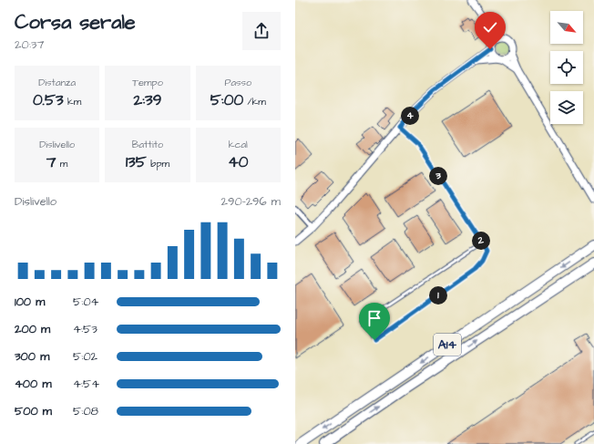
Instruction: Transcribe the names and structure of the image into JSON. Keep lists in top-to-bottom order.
{
  "streets": {
    "highway": ["A14"]
  },
  "north": "bottom right",
  "page": {
    "heading": ["Corsa serale", "20:37"],
    "stats": [
      ["Distanza", "0.53 km"],
      ["Tempo", "2:39"],
      ["Passo", "5:00 /km"],
      ["Dislivello", "7 m"],
      ["Battito", "135 bpm"],
      ["kcal", "40"]
    ],
    "pins": [
      "4",
      "3",
      "2",
      "1"
    ],
    "chart": ["Dislivello", "290–296 m"],
    "list": [
      {
        "name": "100 m",
        "note": "5:04"
      },
      {
        "name": "200 m",
        "note": "4:53"
      },
      {
        "name": "300 m",
        "note": "5:02"
      },
      {
        "name": "400 m",
        "note": "4:54"
      },
      {
        "name": "500 m",
        "note": "5:08"
      }
    ]
  }
}
